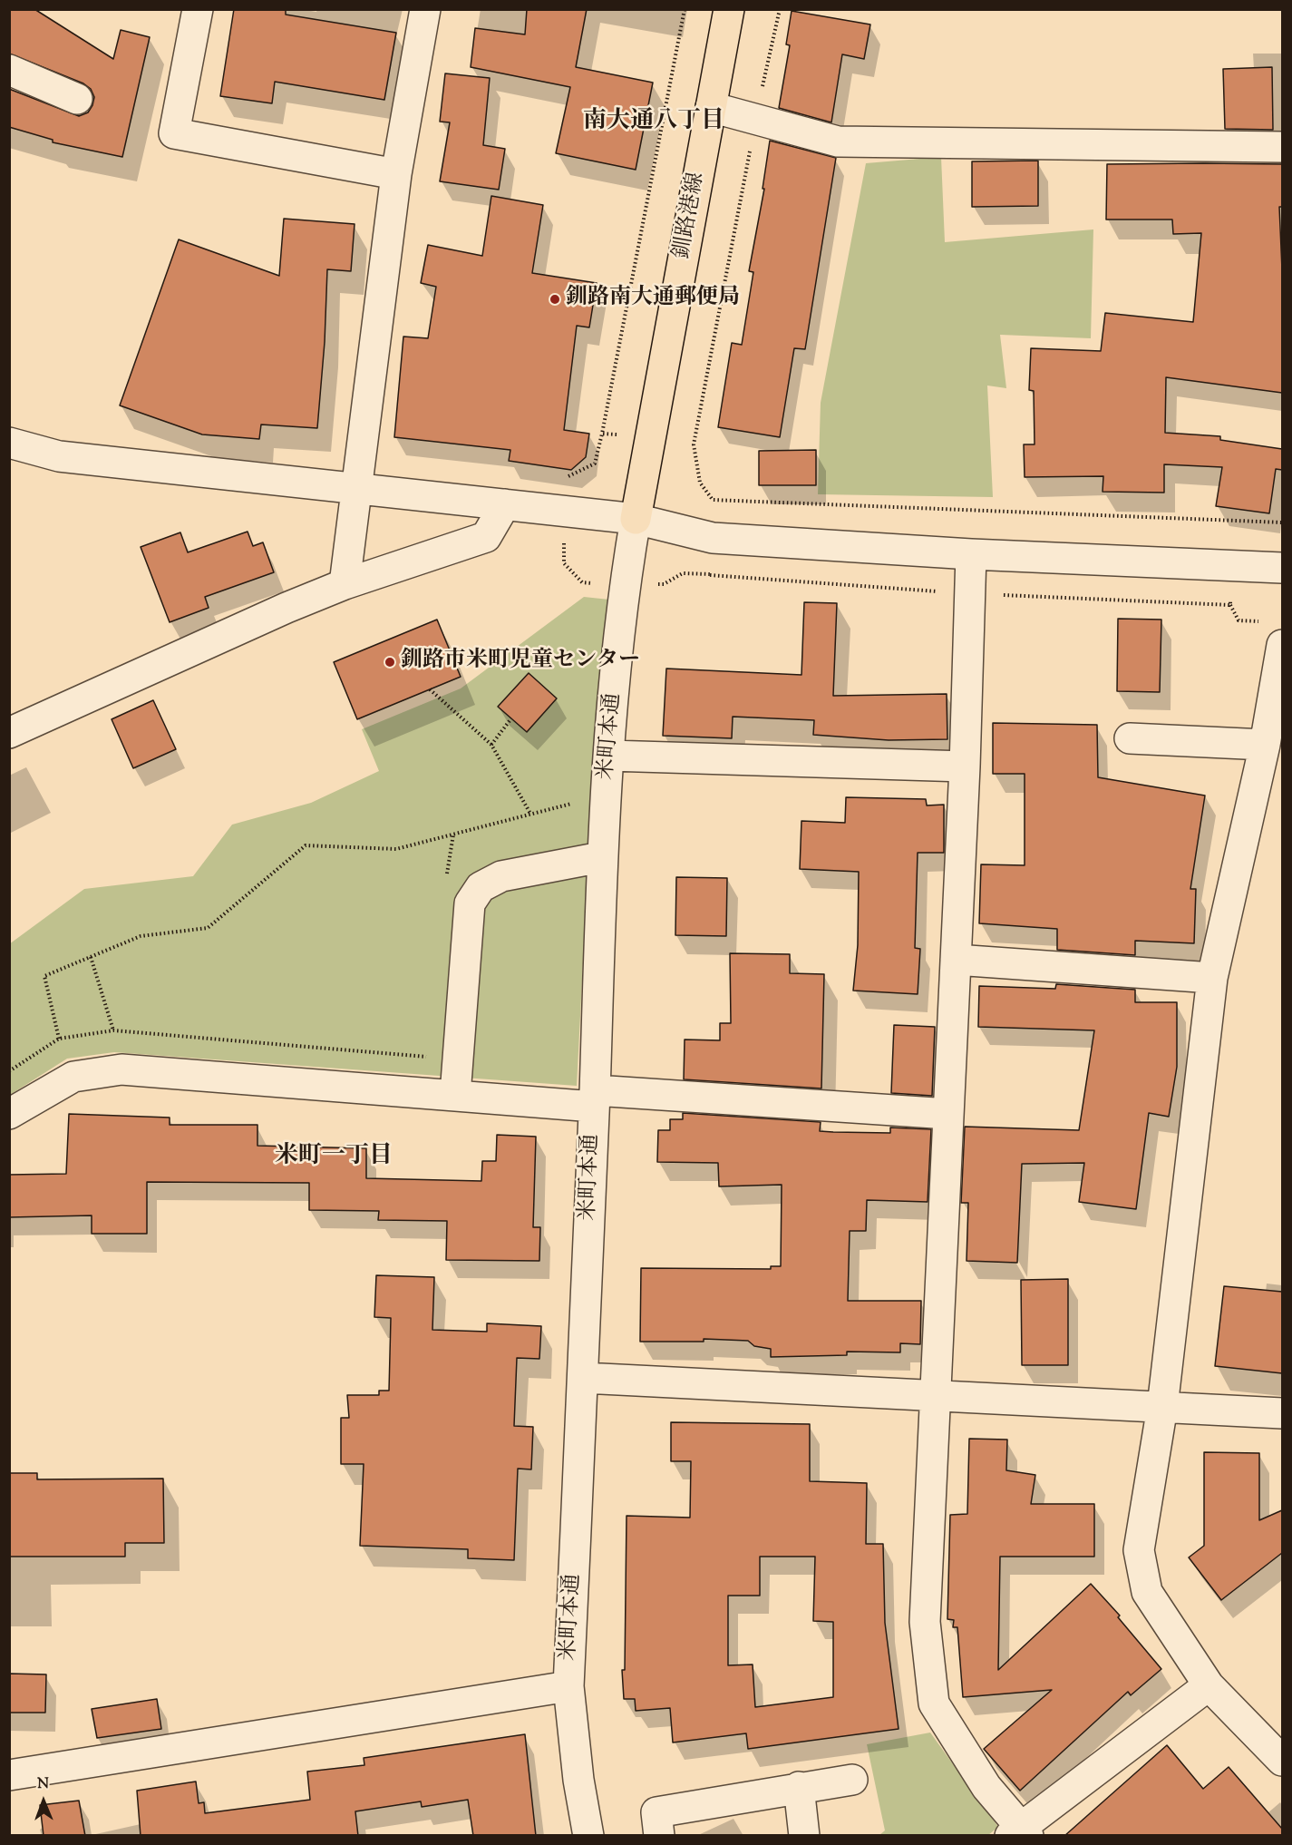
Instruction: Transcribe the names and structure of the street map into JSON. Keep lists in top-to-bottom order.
{
  "streets": {
    "main road": ["釧路港線"],
    "street": ["米町本通"]
  },
  "crossings": [
    ["釧路港線", "米町本通"]
  ],
  "districts": ["南大通八丁目", "米町一丁目"],
  "places": ["釧路南大通郵便局", "釧路市米町児童センター"],
  "north": "top"
}
